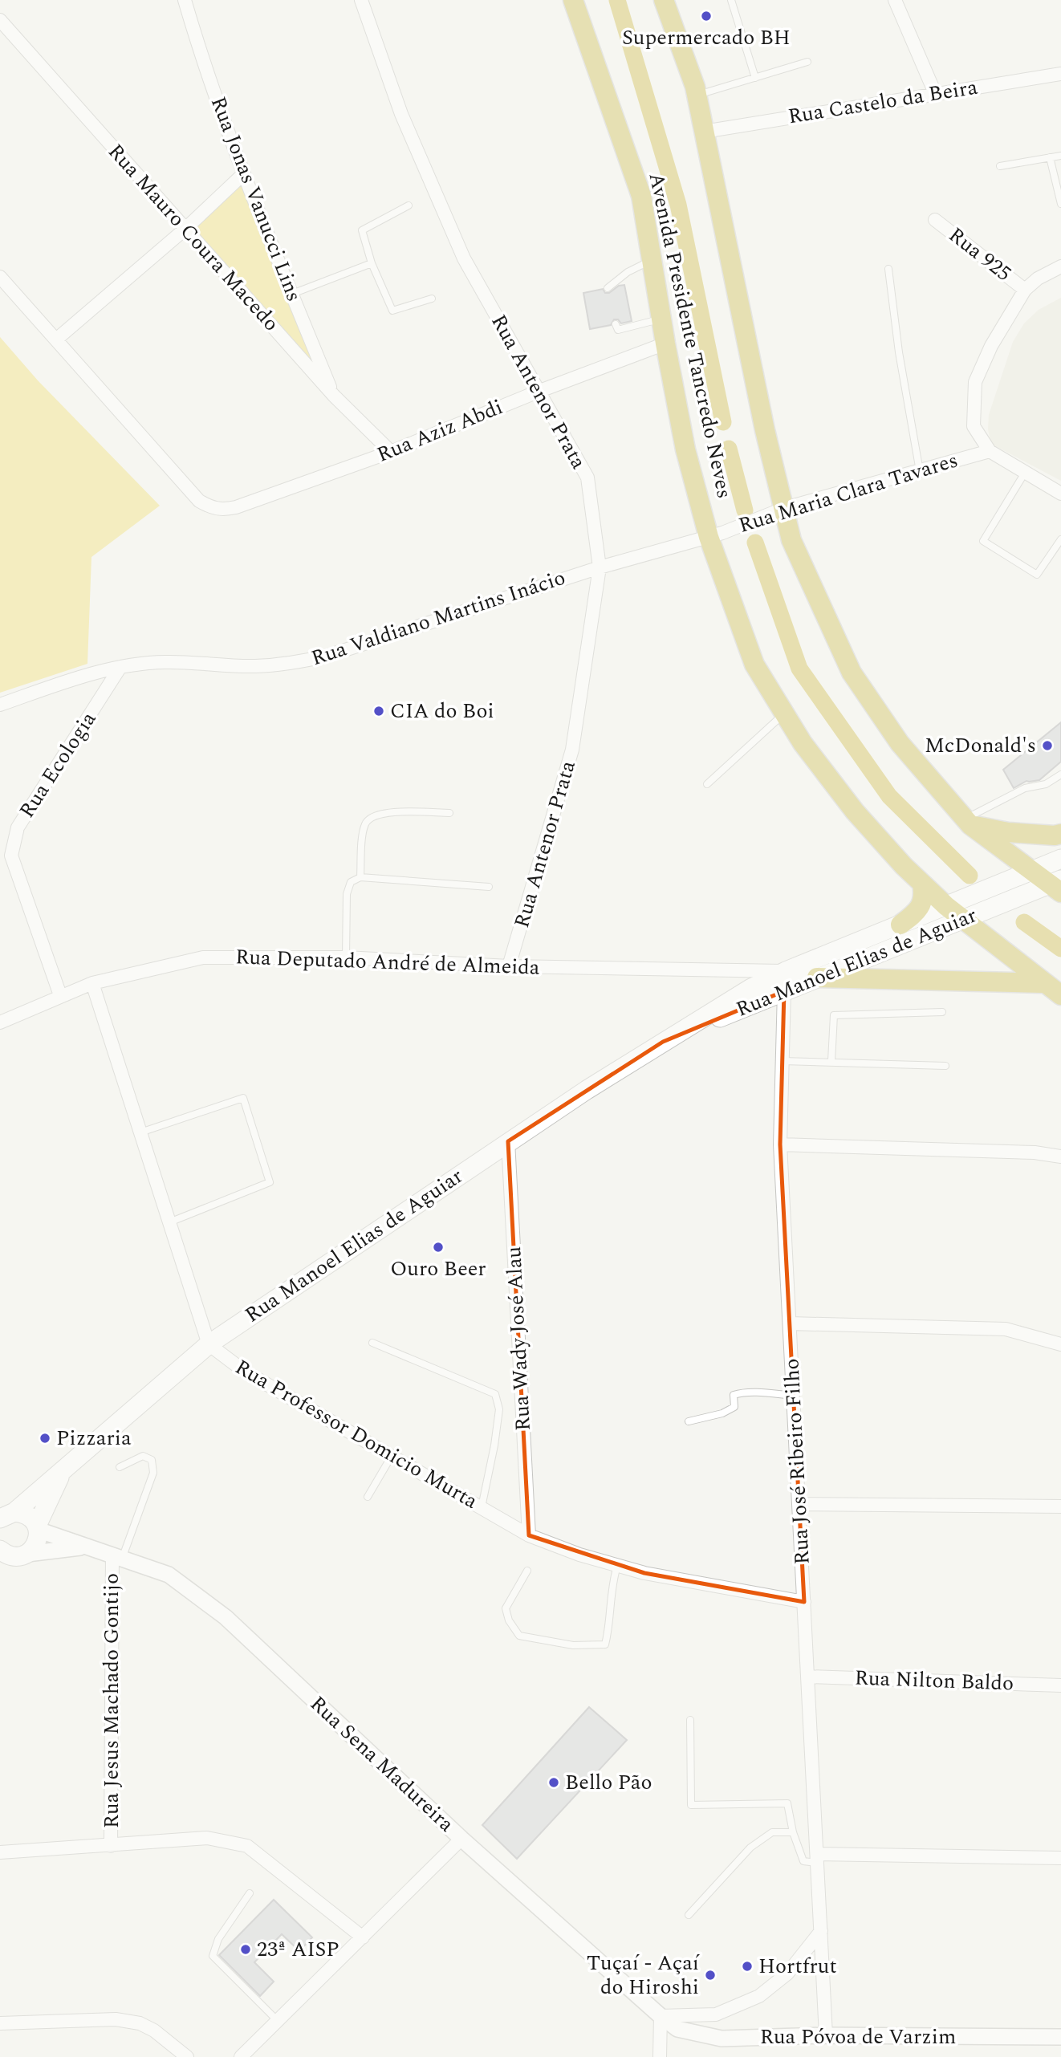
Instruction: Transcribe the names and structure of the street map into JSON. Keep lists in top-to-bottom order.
{
  "streets": {
    "main road": ["Avenida Presidente Tancredo Neves", "Rua Manoel Elias de Aguiar"],
    "street": [
      "Rua Castelo da Beira",
      "Rua Jonas Vanucci Lins",
      "Rua Mauro Coura Macedo",
      "Rua 925",
      "Rua Antenor Prata",
      "Rua Aziz Abdi",
      "Rua Maria Clara Tavares",
      "Rua Valdiano Martins Inácio",
      "Rua Ecologia",
      "Rua Deputado André de Almeida",
      "Rua Wady José Alau",
      "Rua Professor Domicio Murta",
      "Rua José Ribeiro Filho",
      "Rua Nilton Baldo",
      "Rua Jesus Machado Gontijo",
      "Rua Sena Madureira",
      "Rua Póvoa de Varzim"
    ]
  },
  "crossings": [
    ["Rua Jonas Vanucci Lins", "Rua Mauro Coura Macedo"],
    ["Rua Mauro Coura Macedo", "Rua Aziz Abdi"],
    ["Avenida Presidente Tancredo Neves", "Rua Aziz Abdi"],
    ["Avenida Presidente Tancredo Neves", "Rua Maria Clara Tavares"],
    ["Avenida Presidente Tancredo Neves", "Rua Valdiano Martins Inácio"],
    ["Avenida Presidente Tancredo Neves", "Rua Manoel Elias de Aguiar"],
    ["Rua Antenor Prata", "Rua Aziz Abdi"],
    ["Rua Antenor Prata", "Rua Valdiano Martins Inácio"],
    ["Rua Antenor Prata", "Rua Deputado André de Almeida"],
    ["Rua Maria Clara Tavares", "Rua Valdiano Martins Inácio"],
    ["Rua Valdiano Martins Inácio", "Rua Ecologia"],
    ["Rua Ecologia", "Rua Deputado André de Almeida"],
    ["Rua Deputado André de Almeida", "Rua Manoel Elias de Aguiar"],
    ["Rua Manoel Elias de Aguiar", "Rua Wady José Alau"],
    ["Rua Manoel Elias de Aguiar", "Rua Professor Domicio Murta"],
    ["Rua Manoel Elias de Aguiar", "Rua José Ribeiro Filho"],
    ["Rua Manoel Elias de Aguiar", "Rua Sena Madureira"],
    ["Rua Wady José Alau", "Rua Professor Domicio Murta"],
    ["Rua Professor Domicio Murta", "Rua José Ribeiro Filho"],
    ["Rua José Ribeiro Filho", "Rua Nilton Baldo"],
    ["Rua José Ribeiro Filho", "Rua Póvoa de Varzim"],
    ["Rua Jesus Machado Gontijo", "Rua Sena Madureira"],
    ["Rua Sena Madureira", "Rua Póvoa de Varzim"]
  ],
  "places": [
    "Supermercado BH",
    "CIA do Boi",
    "McDonald's",
    "Ouro Beer",
    "Pizzaria",
    "Bello Pão",
    "23ª AISP",
    "Hortfrut",
    "Tuçaí - Açaí do Hiroshi"
  ]
}
